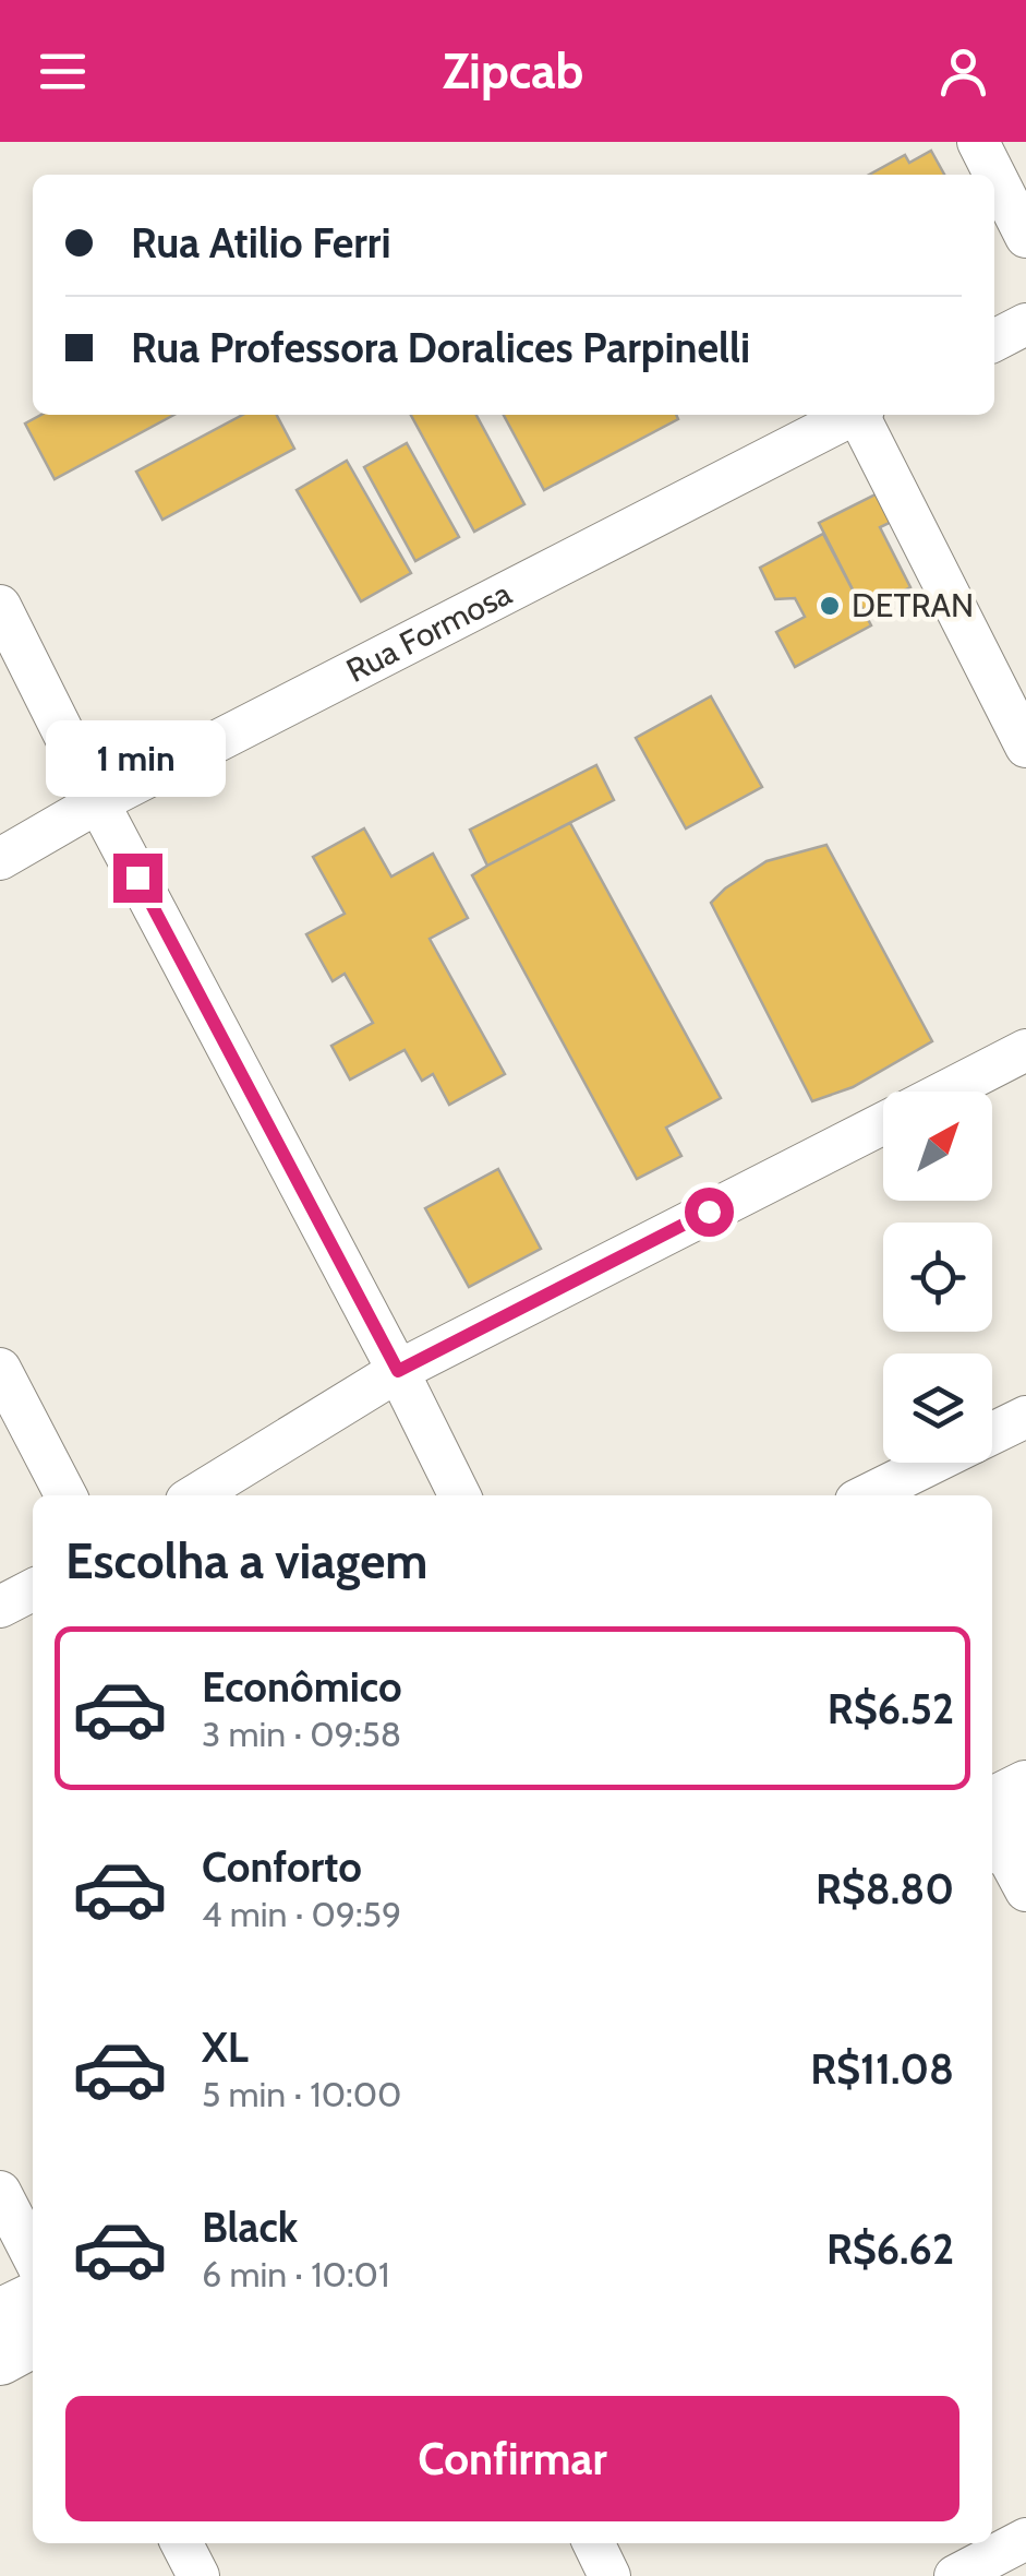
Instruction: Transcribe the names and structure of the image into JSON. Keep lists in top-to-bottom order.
{
  "streets": {
    "street": ["Rua Formosa"]
  },
  "places": ["DETRAN"],
  "north": "top right",
  "page": {
    "header": "Zipcab",
    "banner": ["Rua Atilio Ferri", "Rua Professora Doralices Parpinelli"],
    "bubble": "1 min",
    "heading": "Escolha a viagem",
    "list": [
      {
        "name": "Econômico",
        "note": "3 min · 09:58",
        "value": "R$6.52"
      },
      {
        "name": "Conforto",
        "note": "4 min · 09:59",
        "value": "R$8.80"
      },
      {
        "name": "XL",
        "note": "5 min · 10:00",
        "value": "R$11.08"
      },
      {
        "name": "Black",
        "note": "6 min · 10:01",
        "value": "R$6.62"
      }
    ],
    "buttons": "Confirmar"
  }
}
